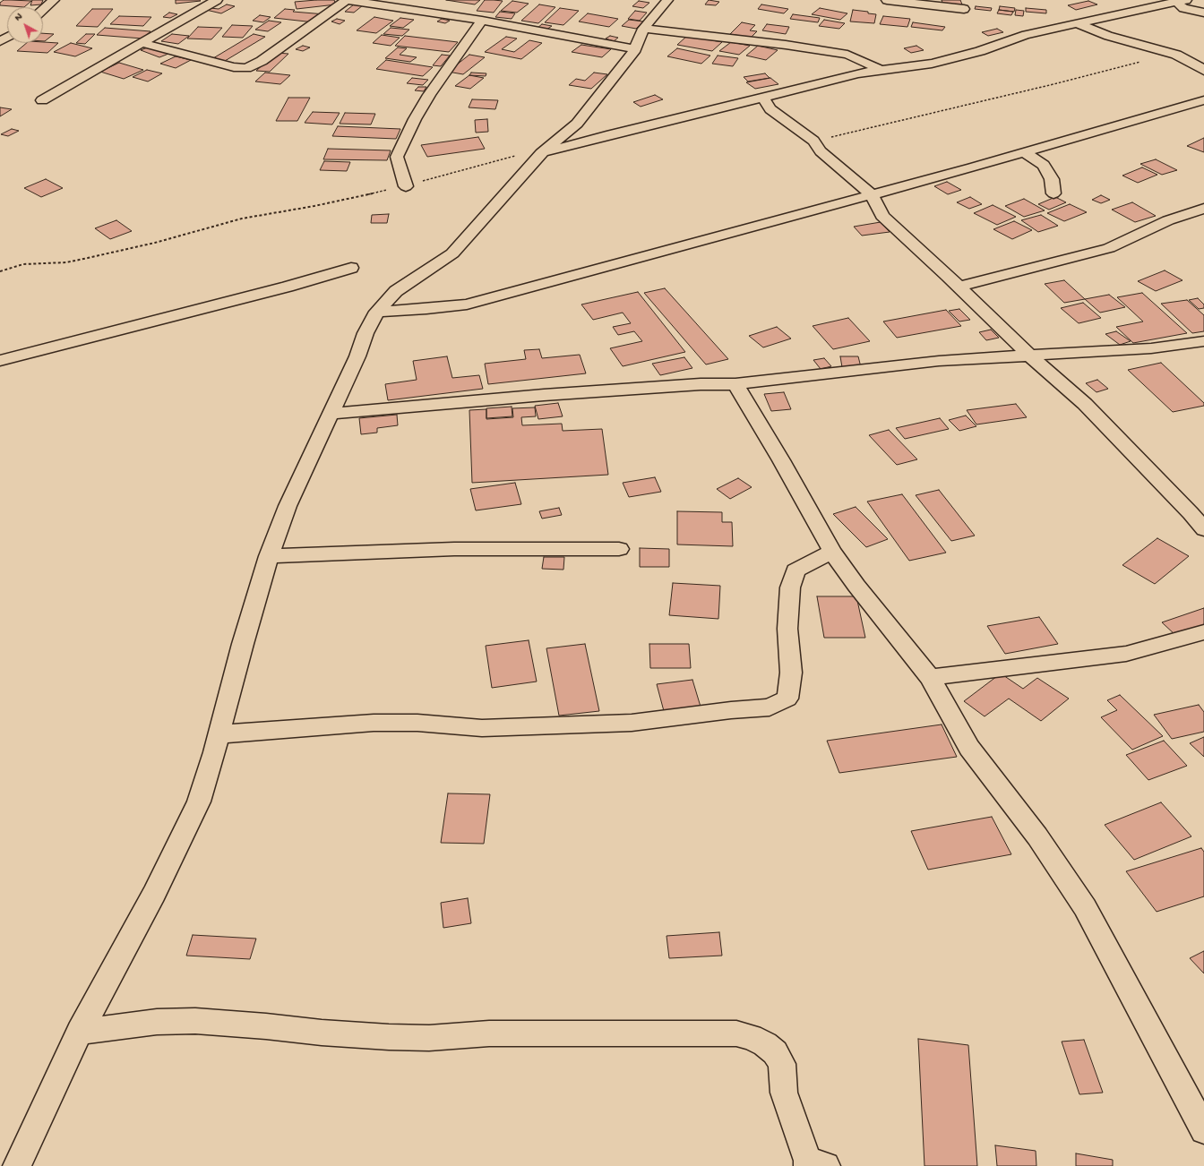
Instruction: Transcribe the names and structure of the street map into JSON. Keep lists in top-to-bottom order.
{
  "north": "top left"
}
